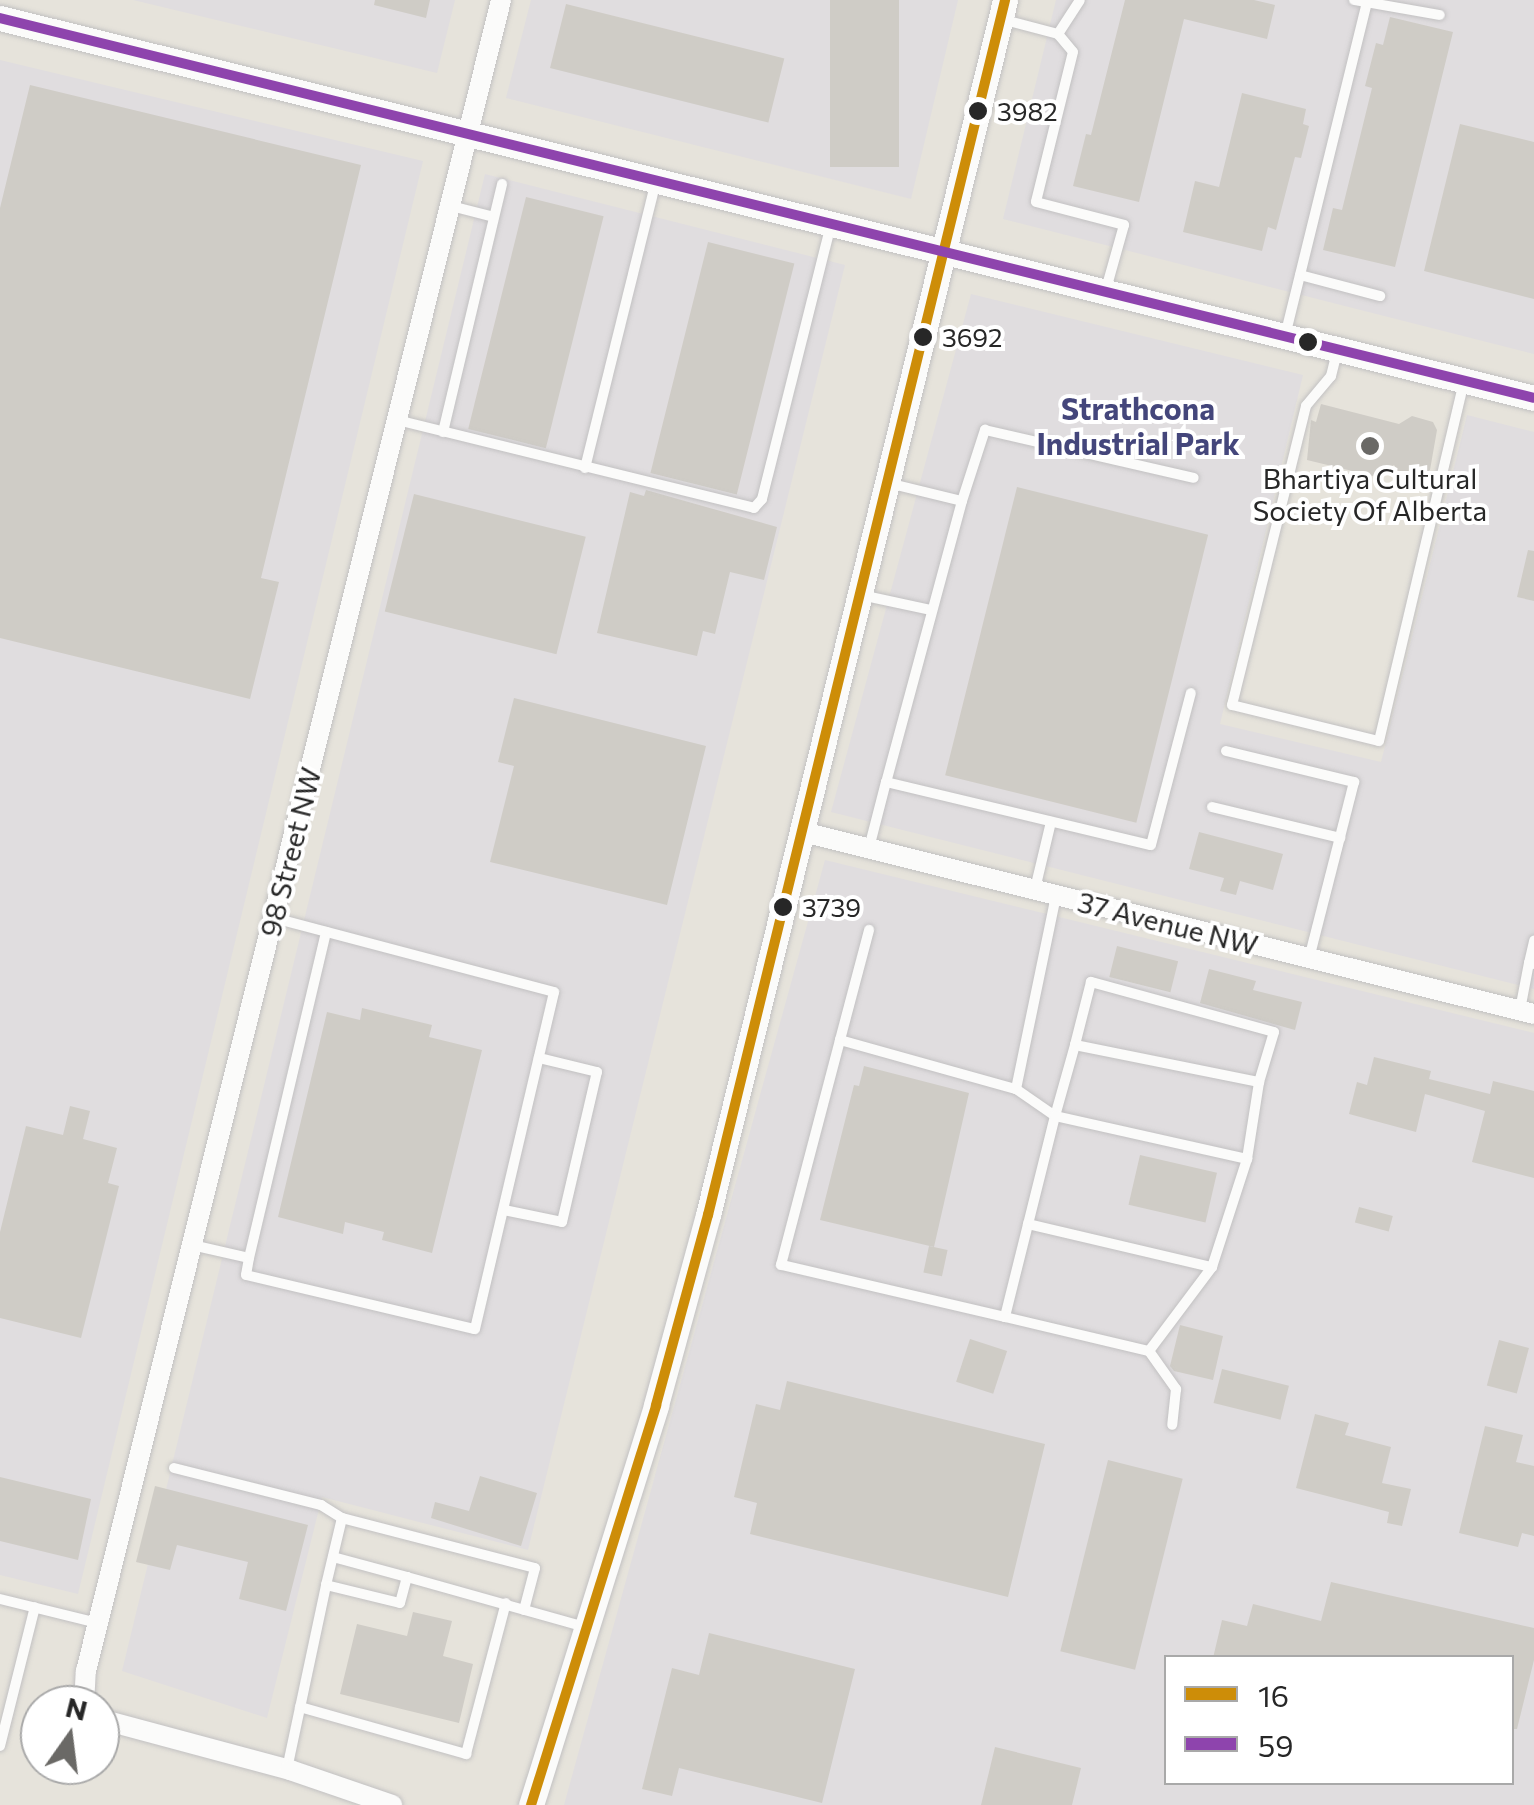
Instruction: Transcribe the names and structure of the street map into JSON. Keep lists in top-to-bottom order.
{
  "streets": {
    "street": ["98 Street NW", "37 Avenue NW"]
  },
  "districts": ["Strathcona Industrial Park"],
  "places": [
    "3982",
    "3692",
    "Bhartiya Cultural Society Of Alberta",
    "3739"
  ],
  "lines": ["transit line 16", "transit line 59"],
  "legend": ["16", "59"],
  "north": "top"
}
